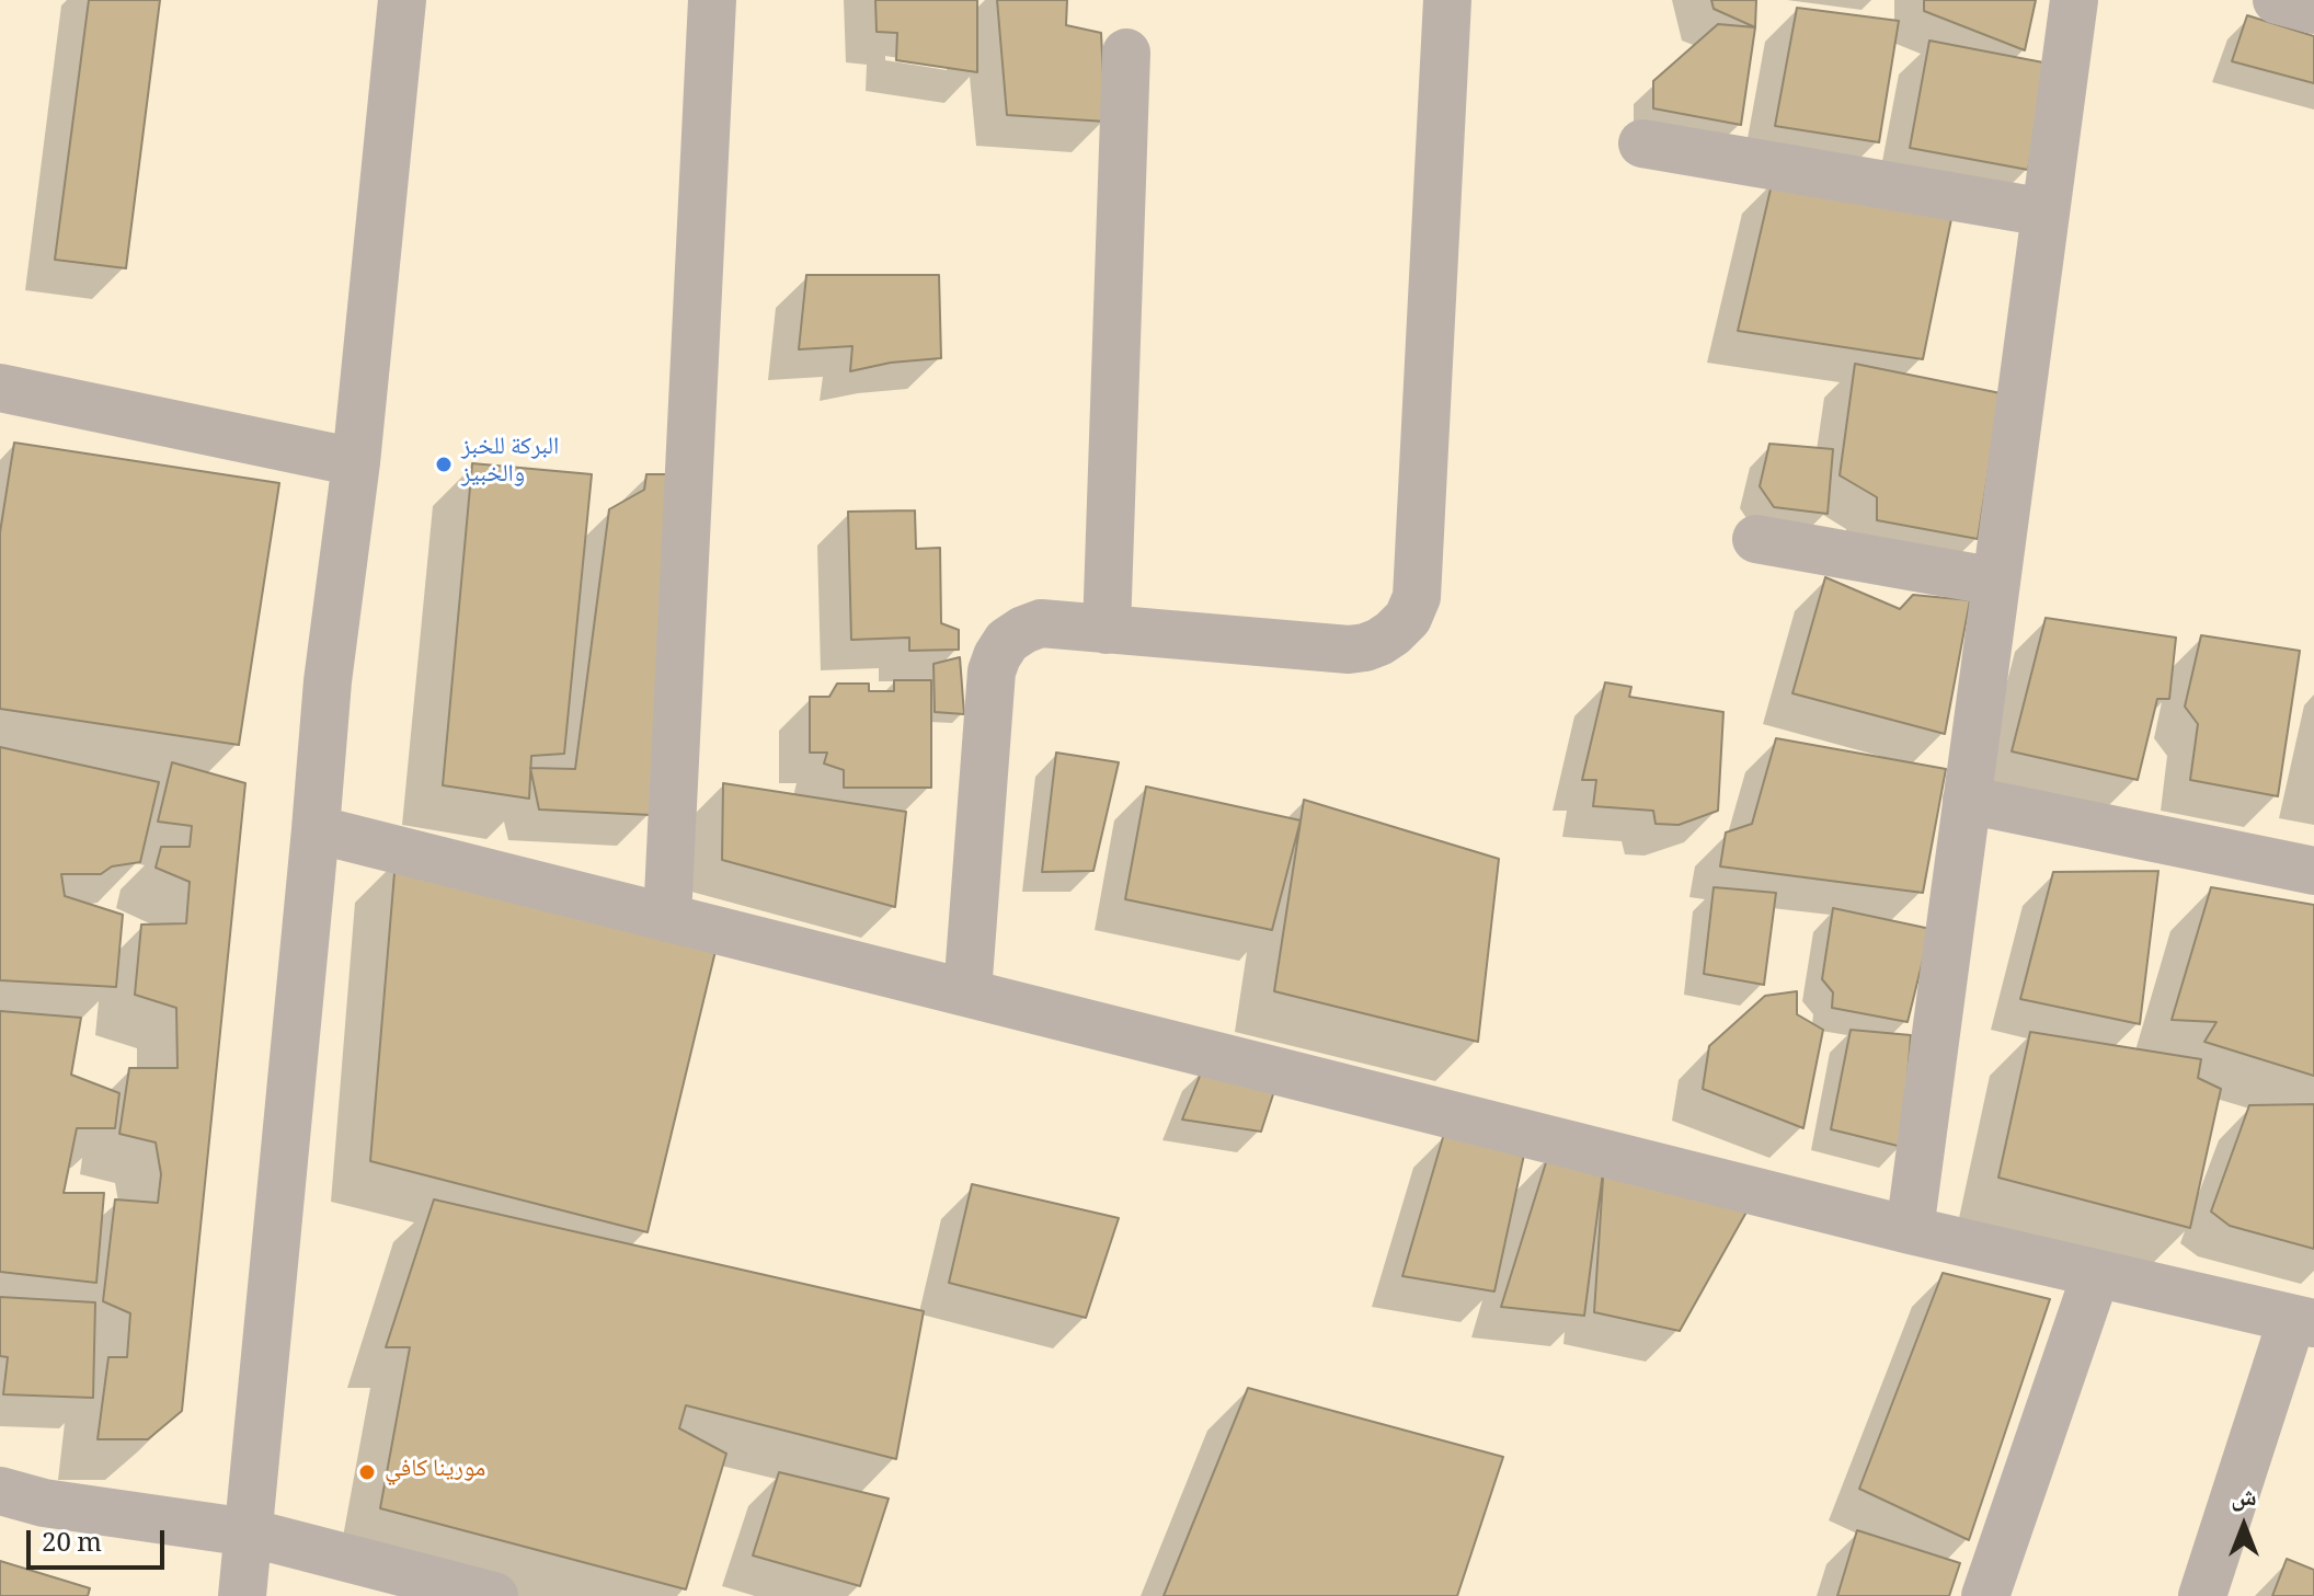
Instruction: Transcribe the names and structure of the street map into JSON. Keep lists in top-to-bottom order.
{
  "places": ["البركة للخبز والخبيز", "مورينا كافي"],
  "scale_bar": "20 m",
  "north": "top"
}
